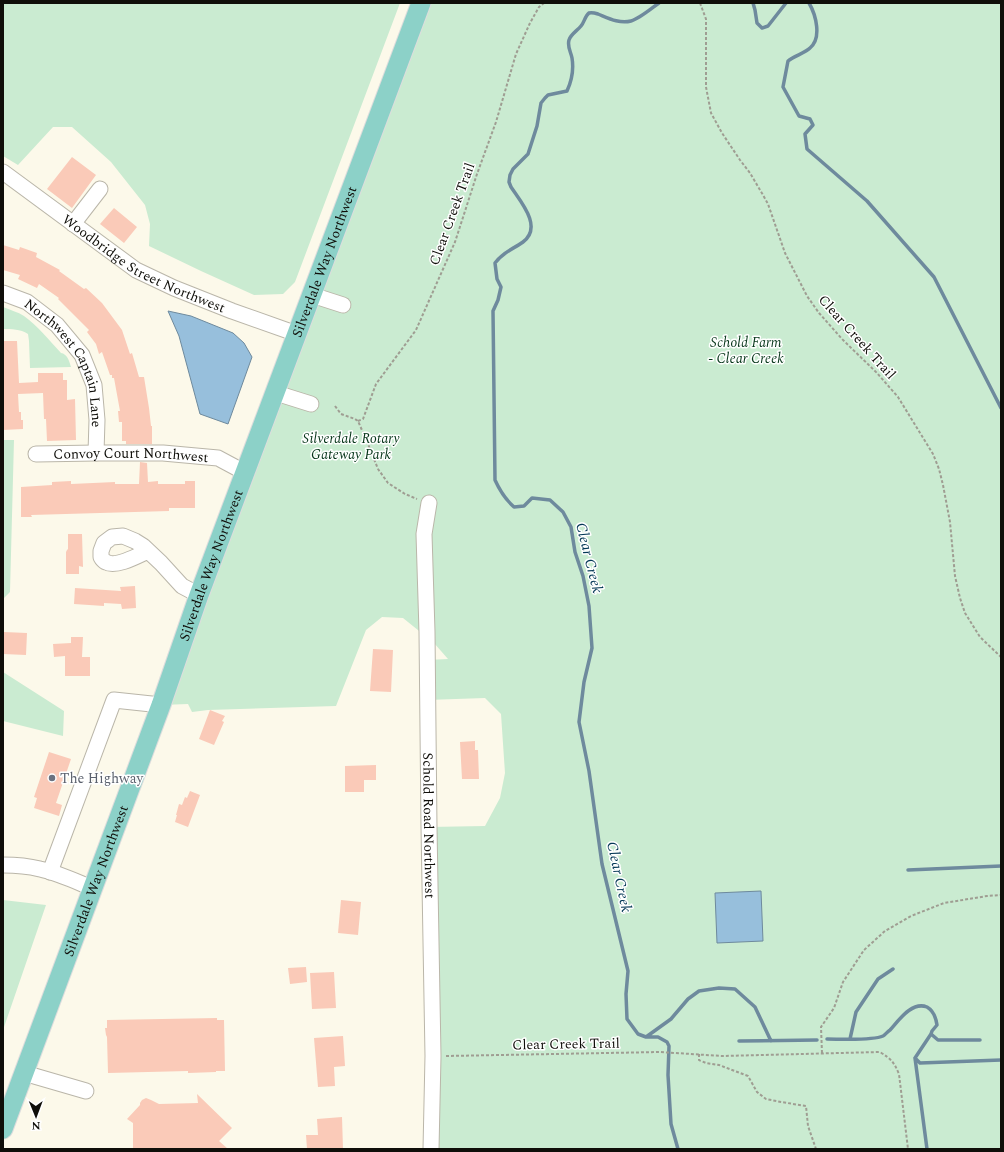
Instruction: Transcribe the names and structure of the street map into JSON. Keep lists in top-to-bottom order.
{
  "streets": {
    "main road": ["Silverdale Way Northwest"],
    "street": [
      "Woodbridge Street Northwest",
      "Northwest Captain Lane",
      "Convoy Court Northwest",
      "Schold Road Northwest"
    ],
    "path": ["Clear Creek Trail"]
  },
  "crossings": [
    ["Clear Creek Trail", "Schold Road Northwest"],
    ["Woodbridge Street Northwest", "Silverdale Way Northwest"],
    ["Silverdale Way Northwest", "Convoy Court Northwest"],
    ["Northwest Captain Lane", "Convoy Court Northwest"]
  ],
  "water": ["Clear Creek"],
  "parks": ["Schold Farm - Clear Creek", "Silverdale Rotary Gateway Park"],
  "places": ["The Highway"],
  "north": "bottom"
}
